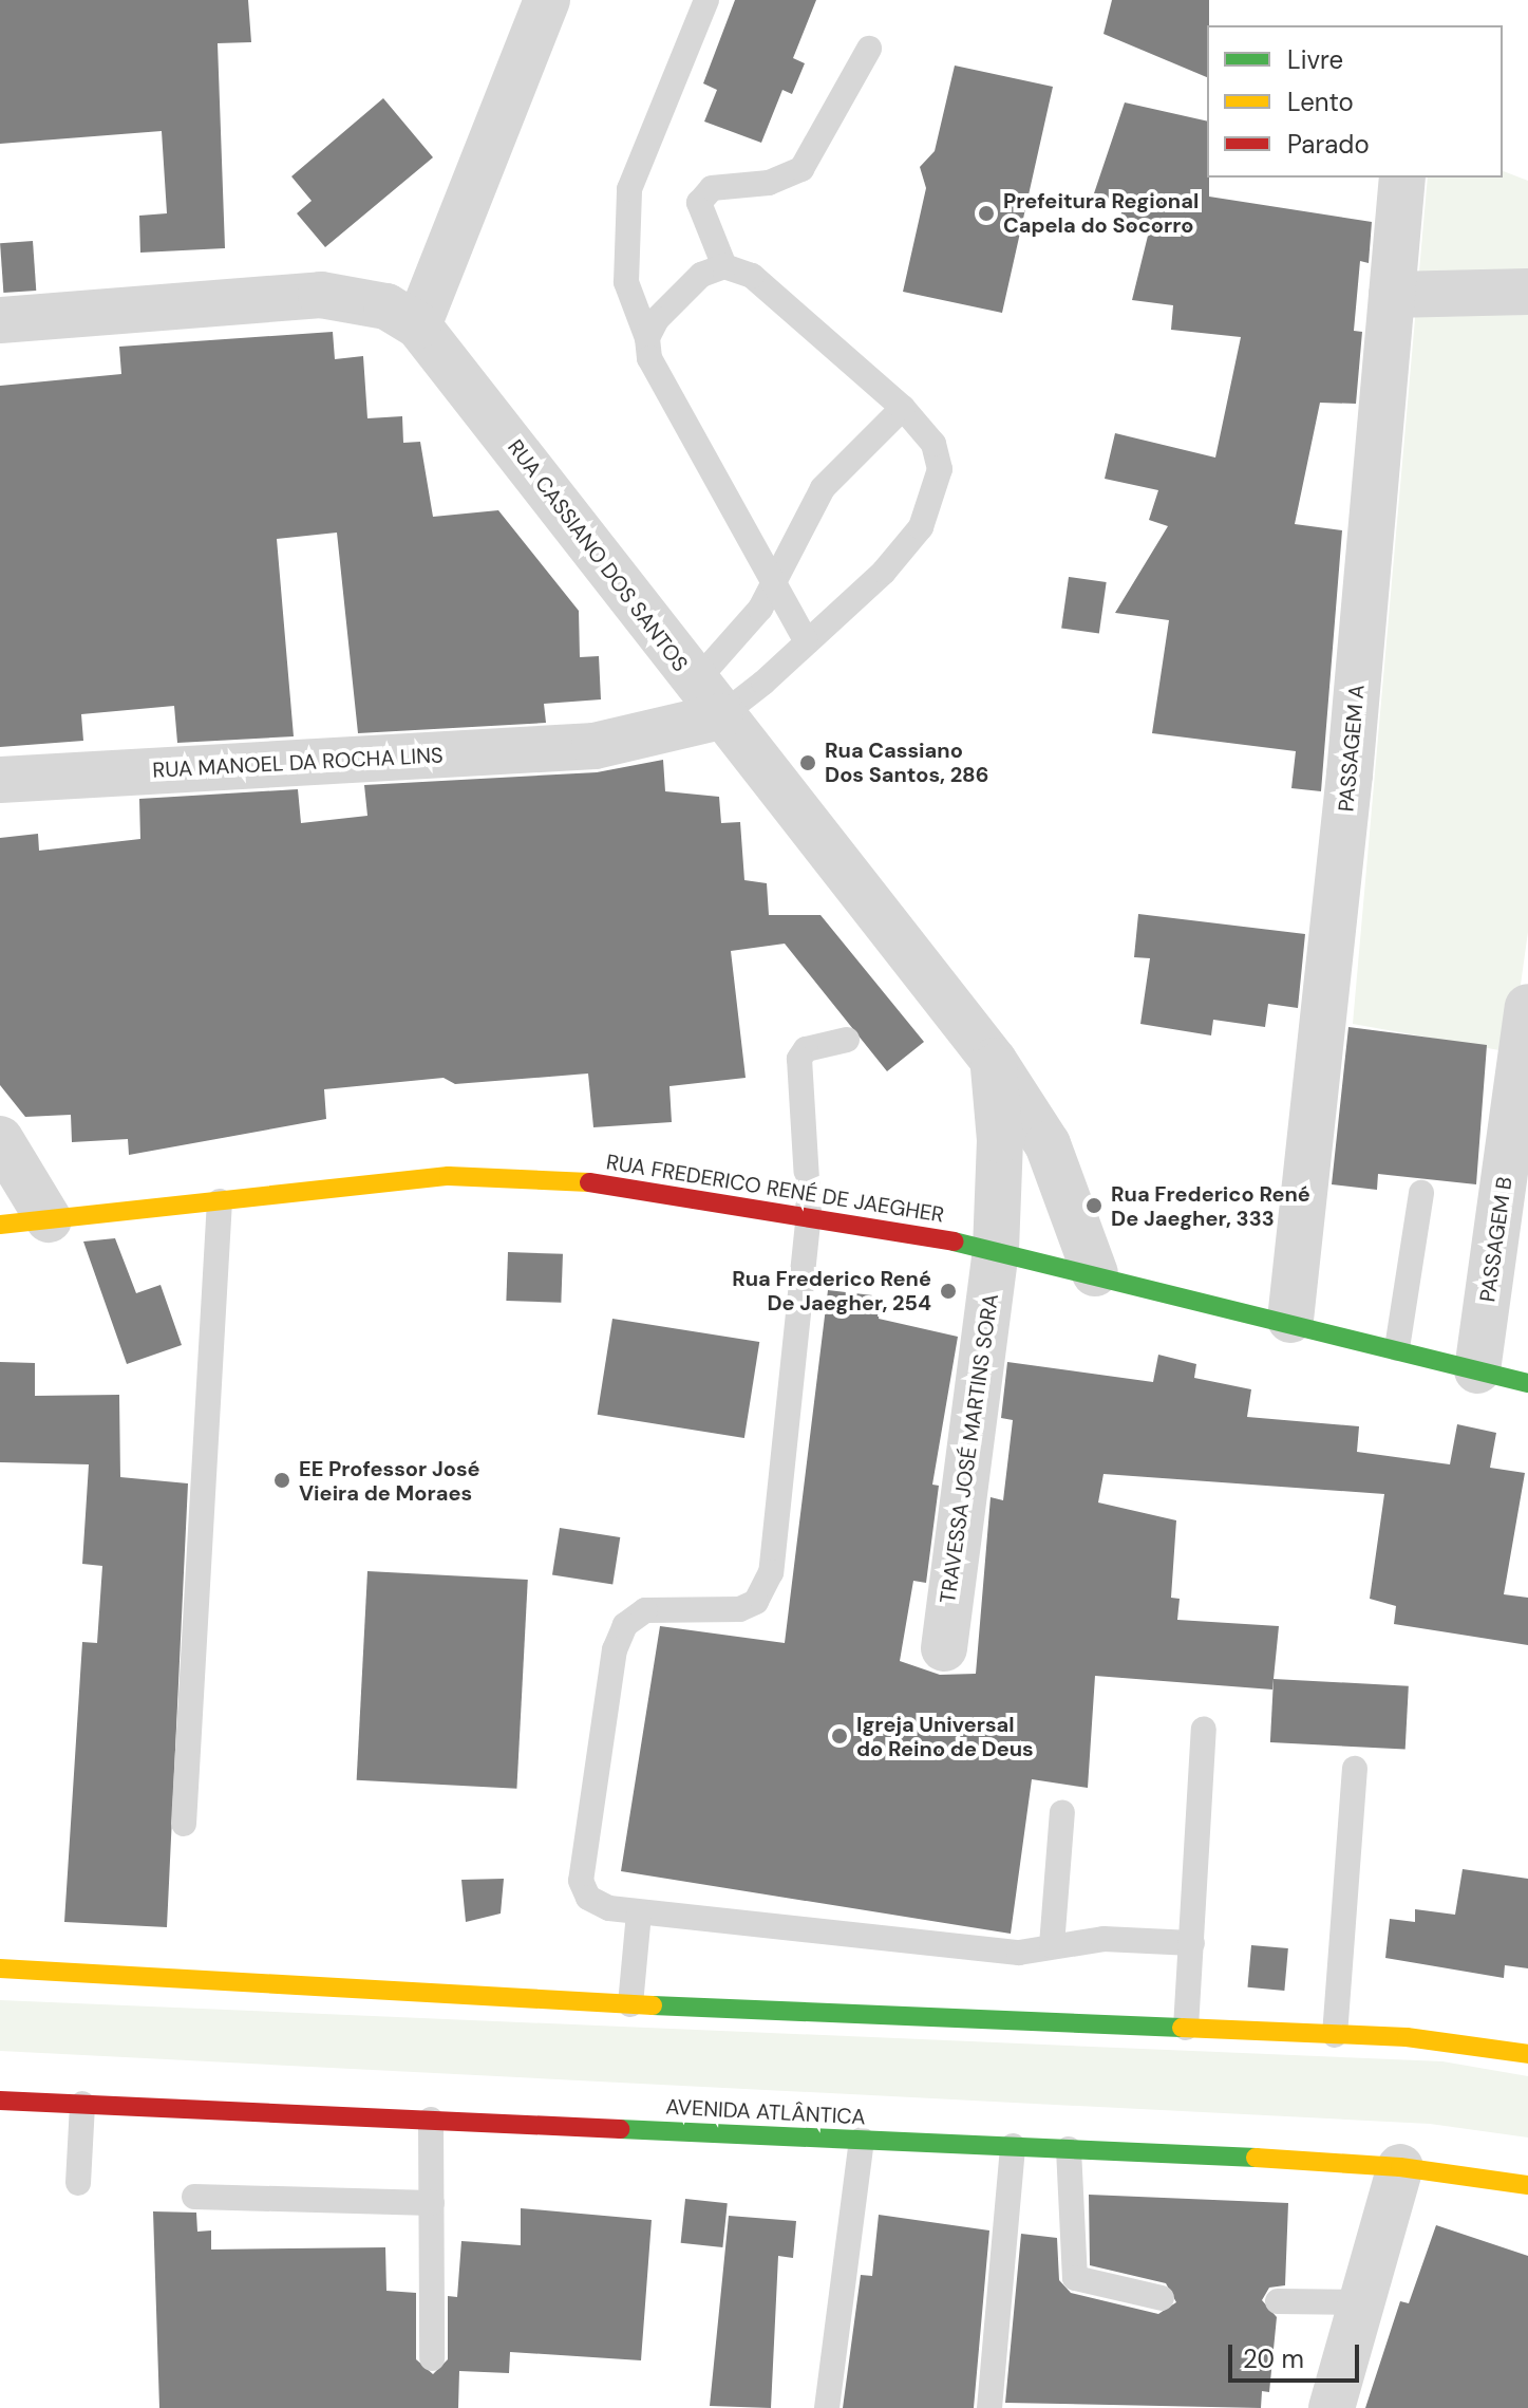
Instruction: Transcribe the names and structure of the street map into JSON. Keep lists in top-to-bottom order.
{
  "streets": {
    "main road": ["RUA FREDERICO RENÉ DE JAEGHER", "AVENIDA ATLÂNTICA"],
    "street": [
      "RUA CASSIANO DOS SANTOS",
      "PASSAGEM A",
      "RUA MANOEL DA ROCHA LINS",
      "PASSAGEM B",
      "TRAVESSA JOSÉ MARTINS SORA"
    ]
  },
  "crossings": [
    ["RUA CASSIANO DOS SANTOS", "RUA MANOEL DA ROCHA LINS"],
    ["RUA CASSIANO DOS SANTOS", "RUA FREDERICO RENÉ DE JAEGHER"],
    ["PASSAGEM A", "RUA FREDERICO RENÉ DE JAEGHER"],
    ["RUA FREDERICO RENÉ DE JAEGHER", "PASSAGEM B"],
    ["RUA FREDERICO RENÉ DE JAEGHER", "TRAVESSA JOSÉ MARTINS SORA"]
  ],
  "places": [
    "Prefeitura Regional Capela do Socorro",
    "Rua Cassiano Dos Santos, 286",
    "Rua Frederico René De Jaegher, 333",
    "Rua Frederico René De Jaegher, 254",
    "EE Professor José Vieira de Moraes",
    "Igreja Universal do Reino de Deus"
  ],
  "legend": ["Livre", "Lento", "Parado"],
  "scale_bar": "20 m"
}
